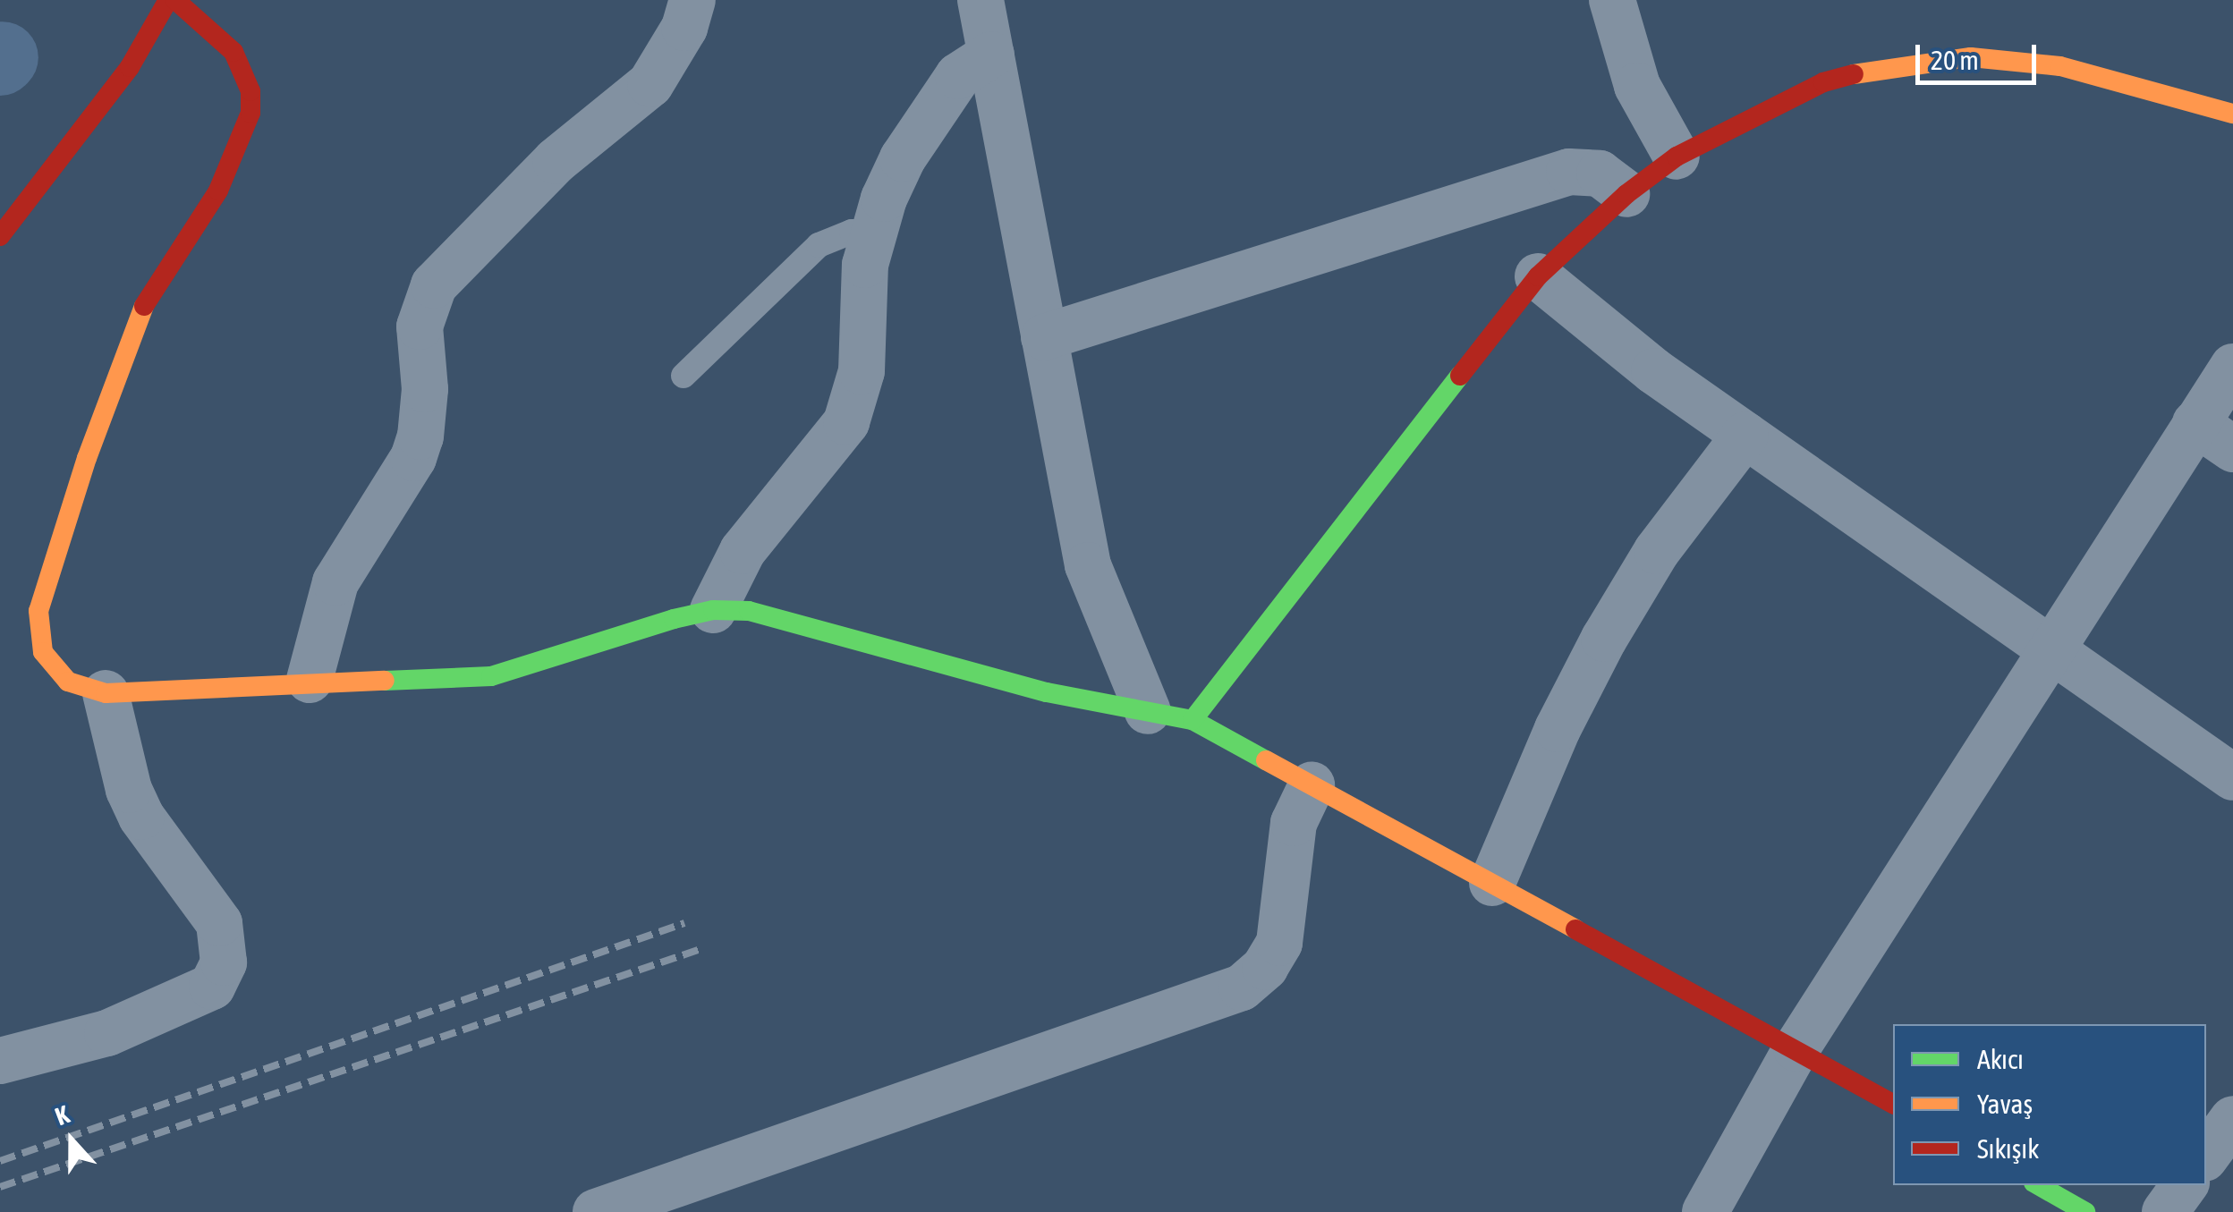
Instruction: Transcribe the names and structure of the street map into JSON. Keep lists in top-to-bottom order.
{
  "legend": ["Akıcı", "Yavaş", "Sıkışık"],
  "scale_bar": "20 m",
  "north": "top"
}
